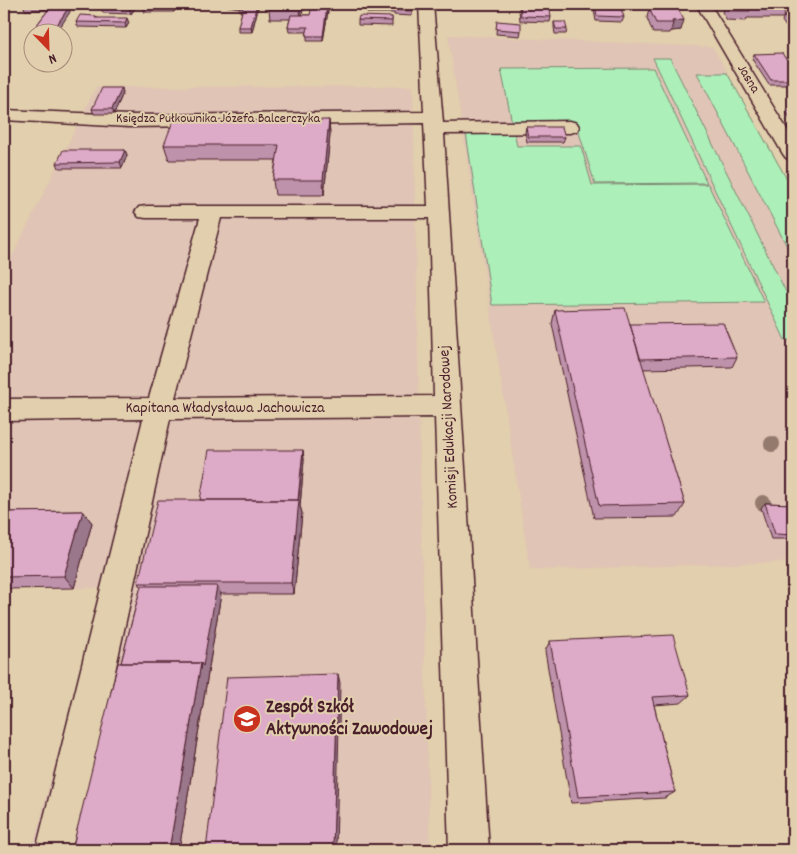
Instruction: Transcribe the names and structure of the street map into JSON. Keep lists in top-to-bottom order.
{
  "streets": {
    "street": [
      "Jasna",
      "Księdza Pułkownika Józefa Balcerczyka",
      "Kapitana Władysława Jachowicza",
      "Komisji Edukacji Narodowej"
    ]
  },
  "crossings": [
    ["Księdza Pułkownika Józefa Balcerczyka", "Komisji Edukacji Narodowej"],
    ["Kapitana Władysława Jachowicza", "Komisji Edukacji Narodowej"]
  ],
  "places": {
    "school or university": ["Zespół Szkół Aktywności Zawodowej"]
  },
  "north": "bottom right"
}
